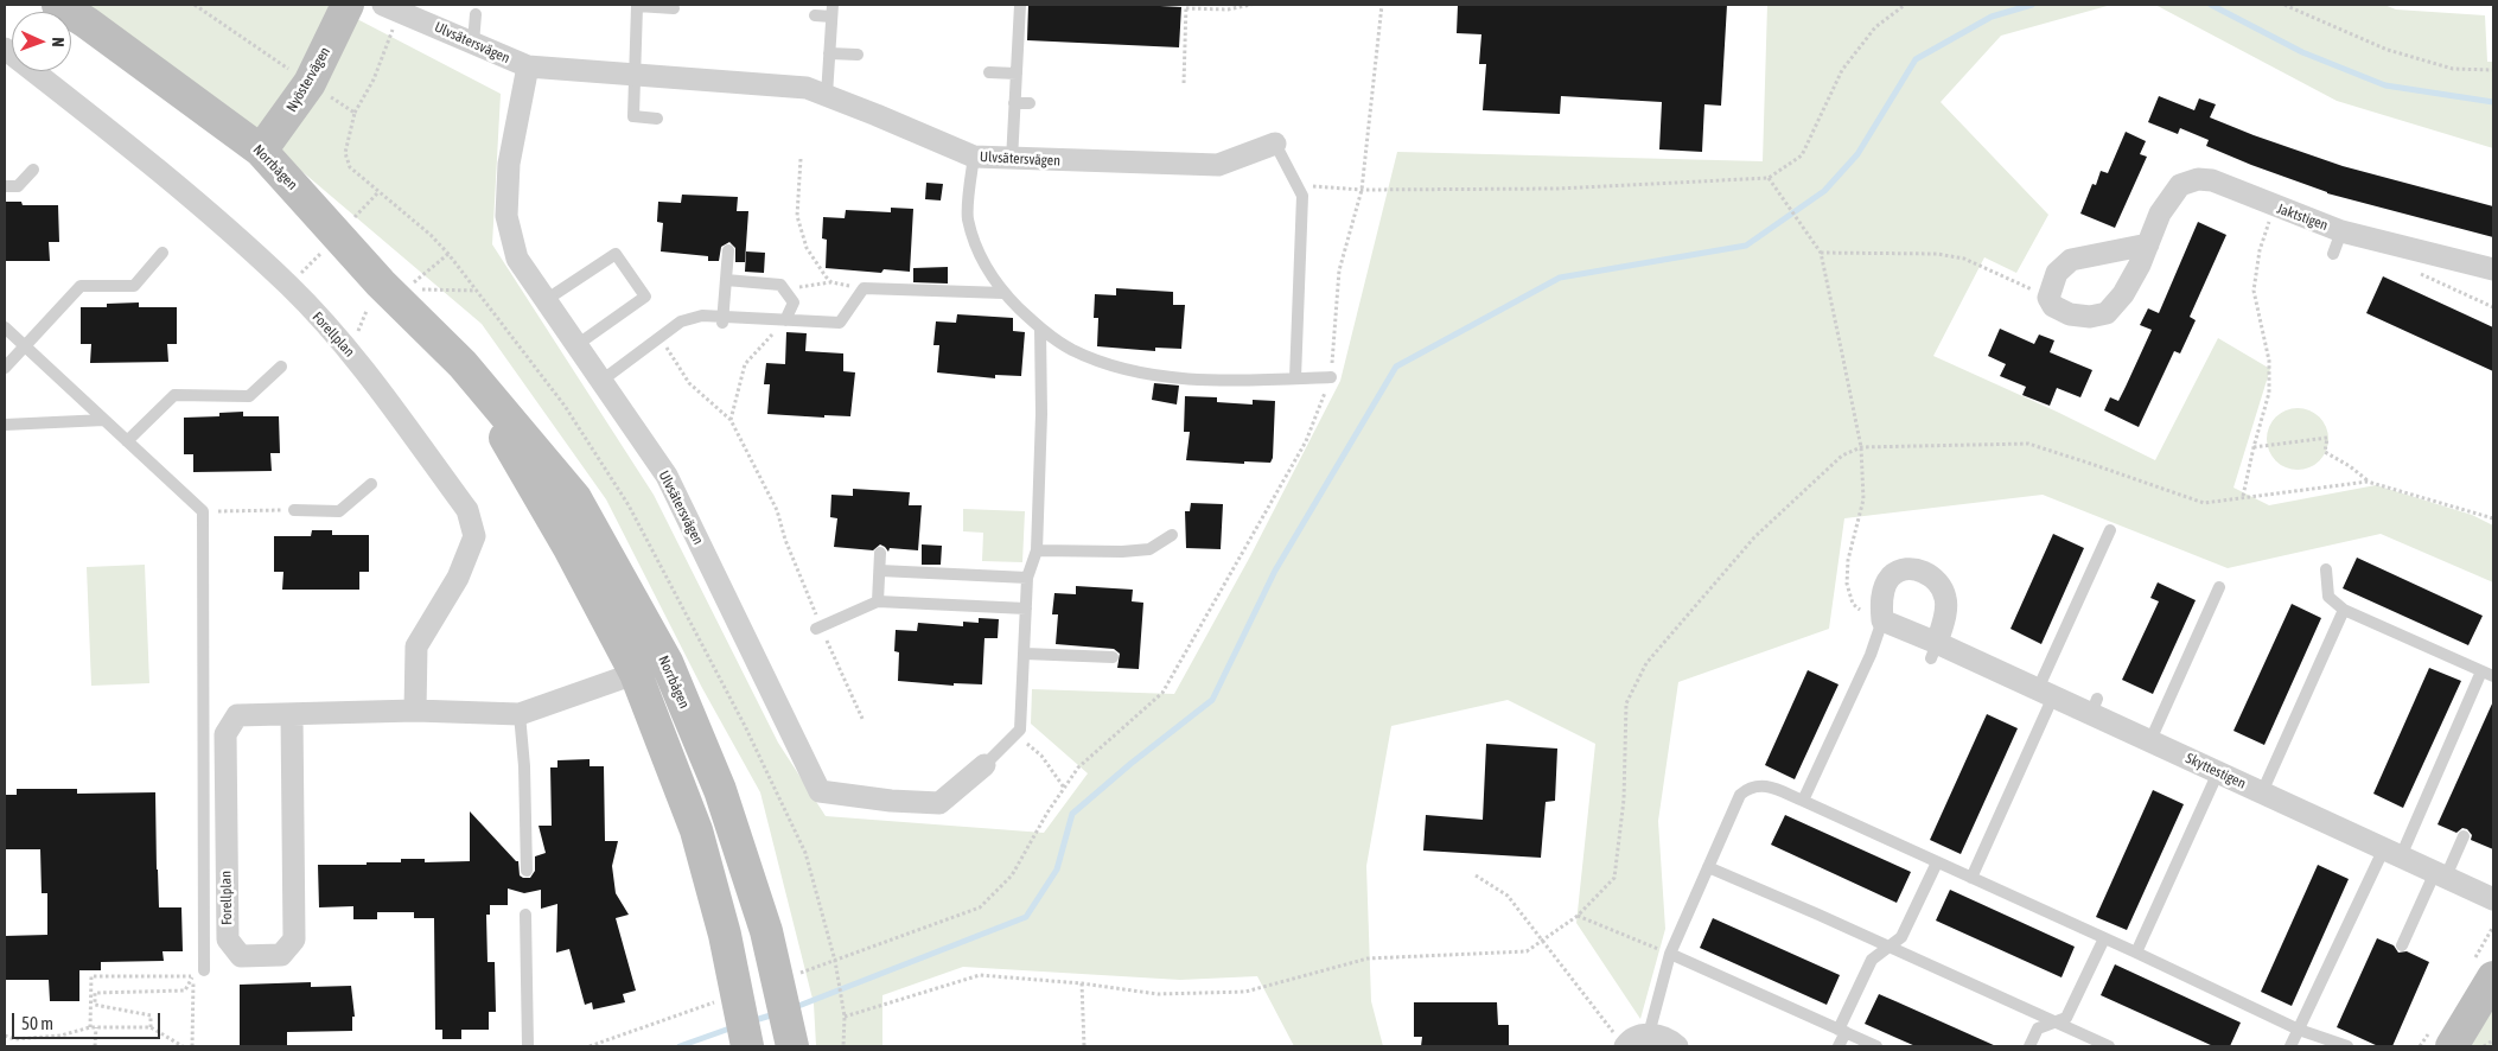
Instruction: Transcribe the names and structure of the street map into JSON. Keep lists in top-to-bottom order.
{
  "streets": {
    "street": [
      "Ulvsätersvägen",
      "Nyöstervägen",
      "Norrbågen",
      "Jaktstigen",
      "Forellplan",
      "Skyttestigen"
    ]
  },
  "crossings": [
    ["Nyöstervägen", "Norrbågen"],
    ["Norrbågen", "Forellplan"]
  ],
  "scale_bar": "50 m",
  "north": "right"
}
